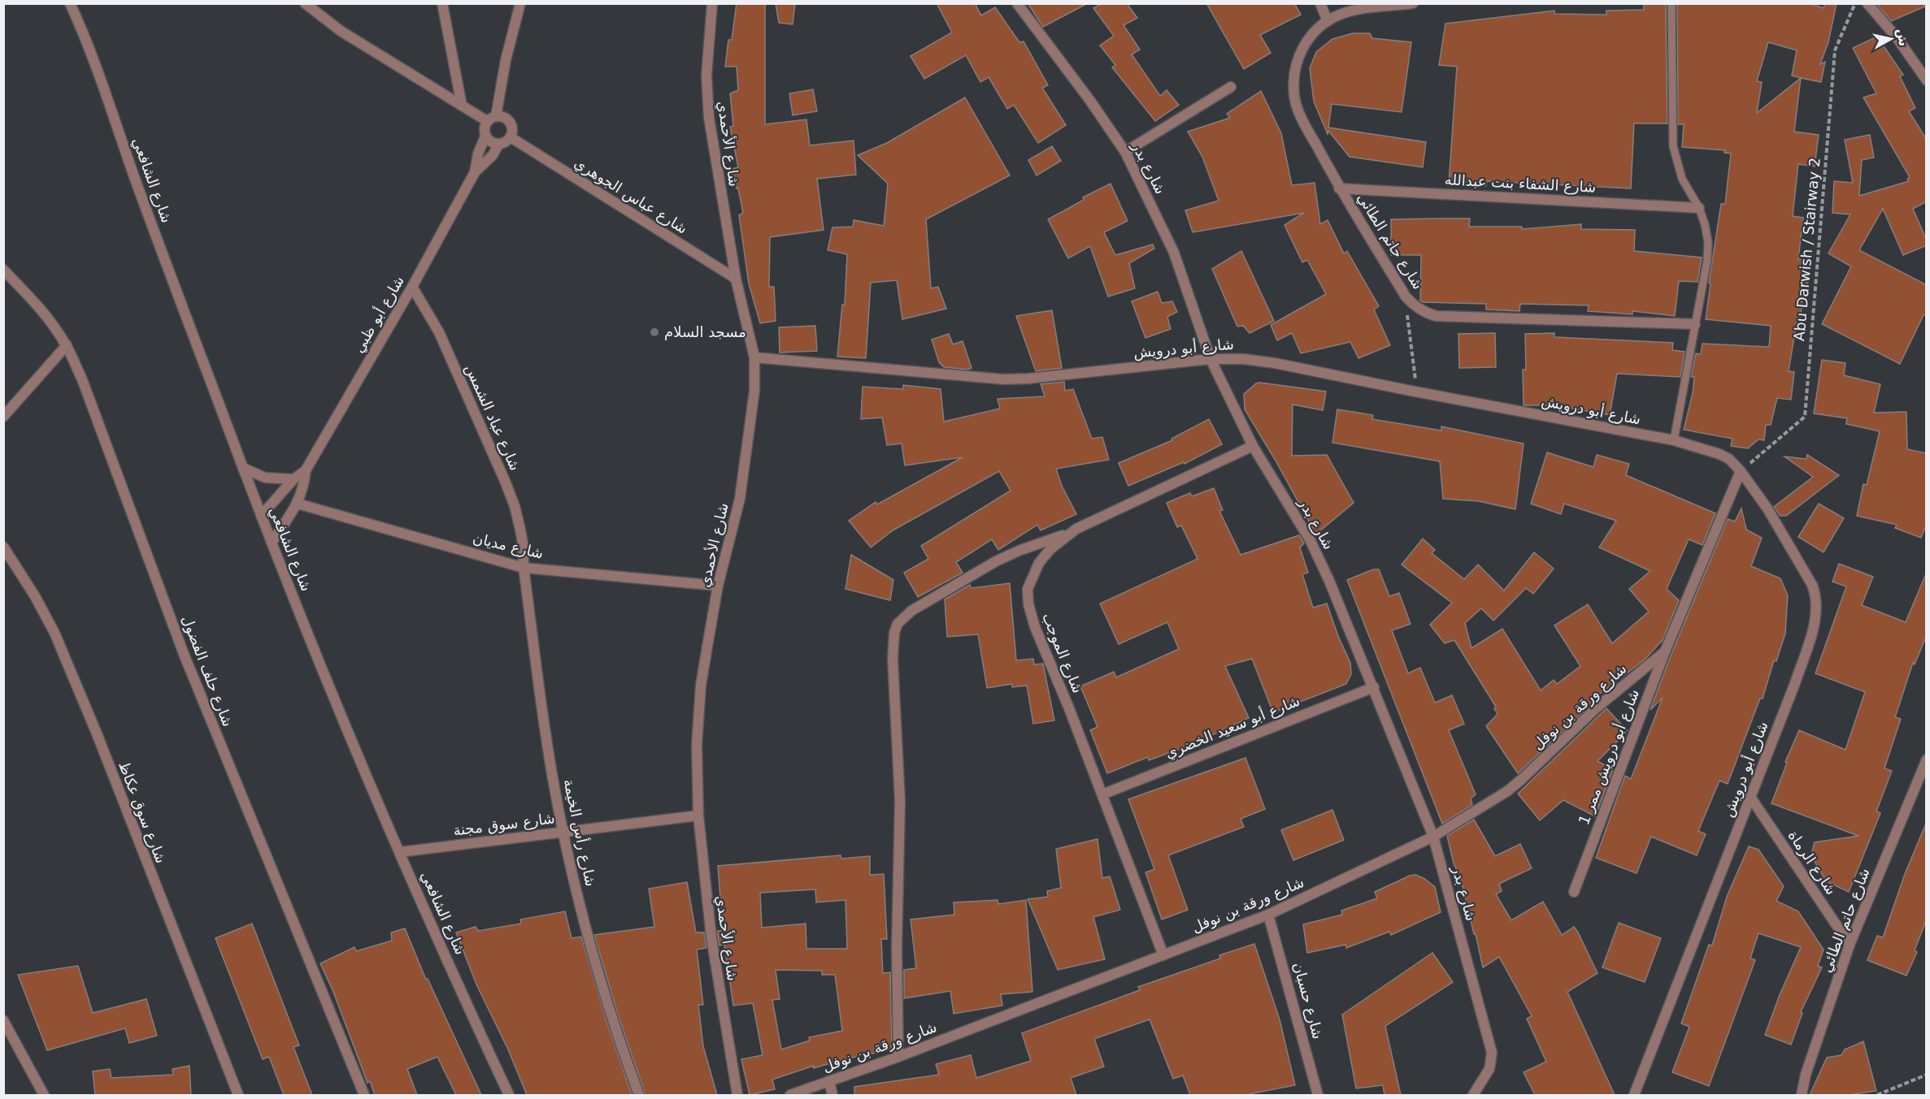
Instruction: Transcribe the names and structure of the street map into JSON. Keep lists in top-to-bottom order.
{
  "streets": {
    "street": [
      "شارع الأحمدي",
      "شارع بدر",
      "شارع الشافعي",
      "شارع الشفاء بنت عبدالله",
      "شارع عباس الجوهري",
      "شارع حاتم الطائي",
      "شارع أبو ظبي",
      "شارع أبو درويش",
      "شارع عباد الشمس",
      "شارع مديان",
      "شارع الموجب",
      "شارع حلف الفضول",
      "شارع ورقة بن نوفل",
      "شارع أبو سعيد الخضري",
      "شارع أبو درويش ممر 1",
      "شارع سوق عكاظ",
      "شارع سوق مجنة",
      "شارع رأس الخيمة",
      "شارع الرماة",
      "شارع حسبان"
    ],
    "path": ["Abu Darwish / Stairway 2"]
  },
  "crossings": [
    ["شارع الأحمدي", "شارع عباس الجوهري"],
    ["شارع الأحمدي", "شارع أبو درويش"],
    ["شارع الأحمدي", "شارع مديان"],
    ["شارع الأحمدي", "شارع سوق مجنة"],
    ["شارع بدر", "شارع أبو درويش"],
    ["شارع بدر", "شارع الموجب"],
    ["شارع بدر", "شارع ورقة بن نوفل"],
    ["شارع بدر", "شارع أبو سعيد الخضري"],
    ["شارع الشافعي", "شارع أبو ظبي"],
    ["شارع الشافعي", "شارع سوق مجنة"],
    ["شارع الشفاء بنت عبدالله", "شارع حاتم الطائي"],
    ["شارع عباس الجوهري", "شارع أبو ظبي"],
    ["شارع حاتم الطائي", "شارع الرماة"],
    ["Abu Darwish / Stairway 2", "شارع أبو درويش"],
    ["Abu Darwish / Stairway 2", "شارع أبو درويش ممر 1"],
    ["شارع أبو ظبي", "شارع عباد الشمس"],
    ["شارع أبو ظبي", "شارع مديان"],
    ["شارع أبو درويش", "شارع أبو درويش ممر 1"],
    ["شارع أبو درويش", "شارع الرماة"],
    ["شارع عباد الشمس", "شارع مديان"],
    ["شارع عباد الشمس", "شارع رأس الخيمة"],
    ["شارع مديان", "شارع رأس الخيمة"],
    ["شارع الموجب", "شارع ورقة بن نوفل"],
    ["شارع الموجب", "شارع أبو سعيد الخضري"],
    ["شارع ورقة بن نوفل", "شارع أبو درويش ممر 1"],
    ["شارع ورقة بن نوفل", "شارع حسبان"],
    ["شارع سوق مجنة", "شارع رأس الخيمة"]
  ],
  "places": ["مسجد السلام"],
  "north": "right"
}
